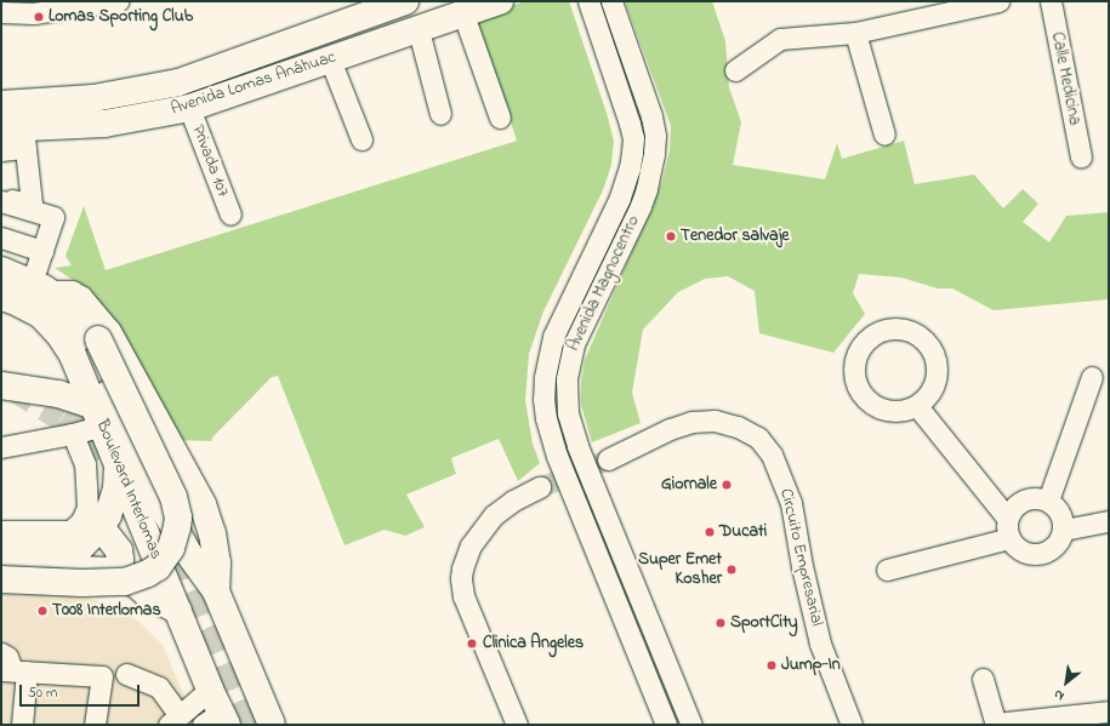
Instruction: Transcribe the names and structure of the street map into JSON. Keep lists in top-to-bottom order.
{
  "streets": {
    "main road": ["Avenida Lomas Anáhuac", "Boulevard Interlomas"],
    "street": [
      "Calle Medicina",
      "Privada 107",
      "Avenida Magnocentro",
      "Circuito Empresarial"
    ]
  },
  "crossings": [
    ["Avenida Lomas Anáhuac", "Privada 107"]
  ],
  "places": [
    "Lomas Sporting Club",
    "Tenedor salvaje",
    "Giornale",
    "Ducati",
    "Super Emet Kosher",
    "T008 Interlomas",
    "SportCity",
    "Clinica Angeles",
    "Jump-In"
  ],
  "scale_bar": "50 m",
  "north": "bottom left"
}
